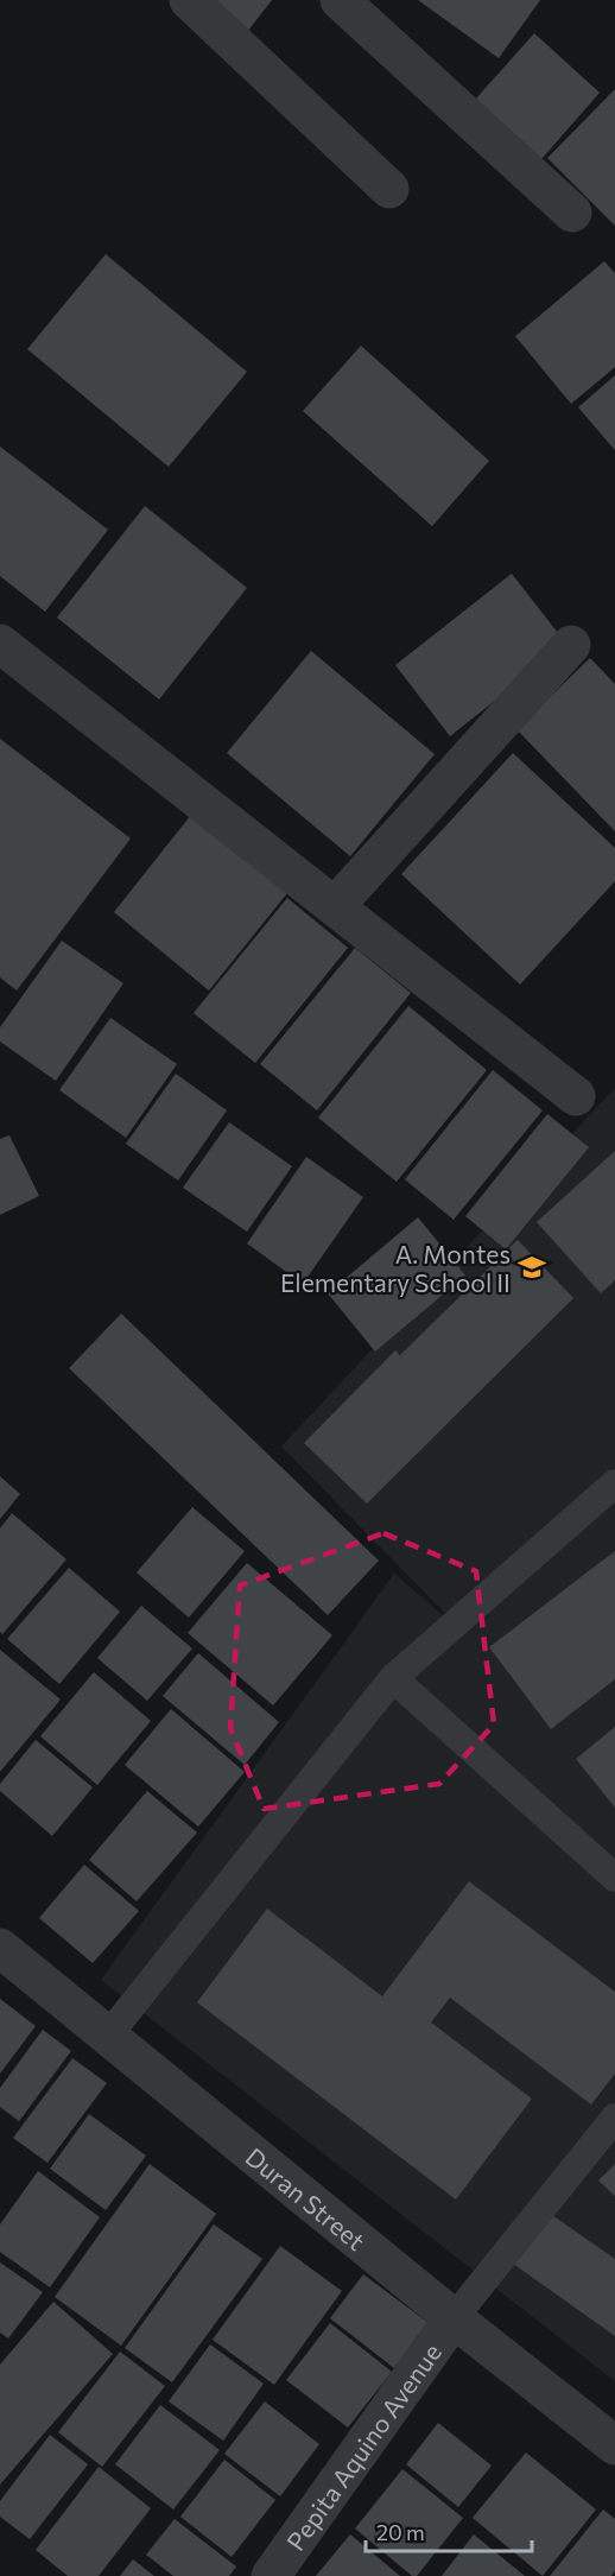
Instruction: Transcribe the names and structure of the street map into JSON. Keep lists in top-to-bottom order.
{
  "streets": {
    "street": ["Duran Street", "Pepita Aquino Avenue"]
  },
  "crossings": [
    ["Duran Street", "Pepita Aquino Avenue"]
  ],
  "places": {
    "school or university": ["A. Montes Elementary School II"]
  },
  "scale_bar": "20 m"
}
